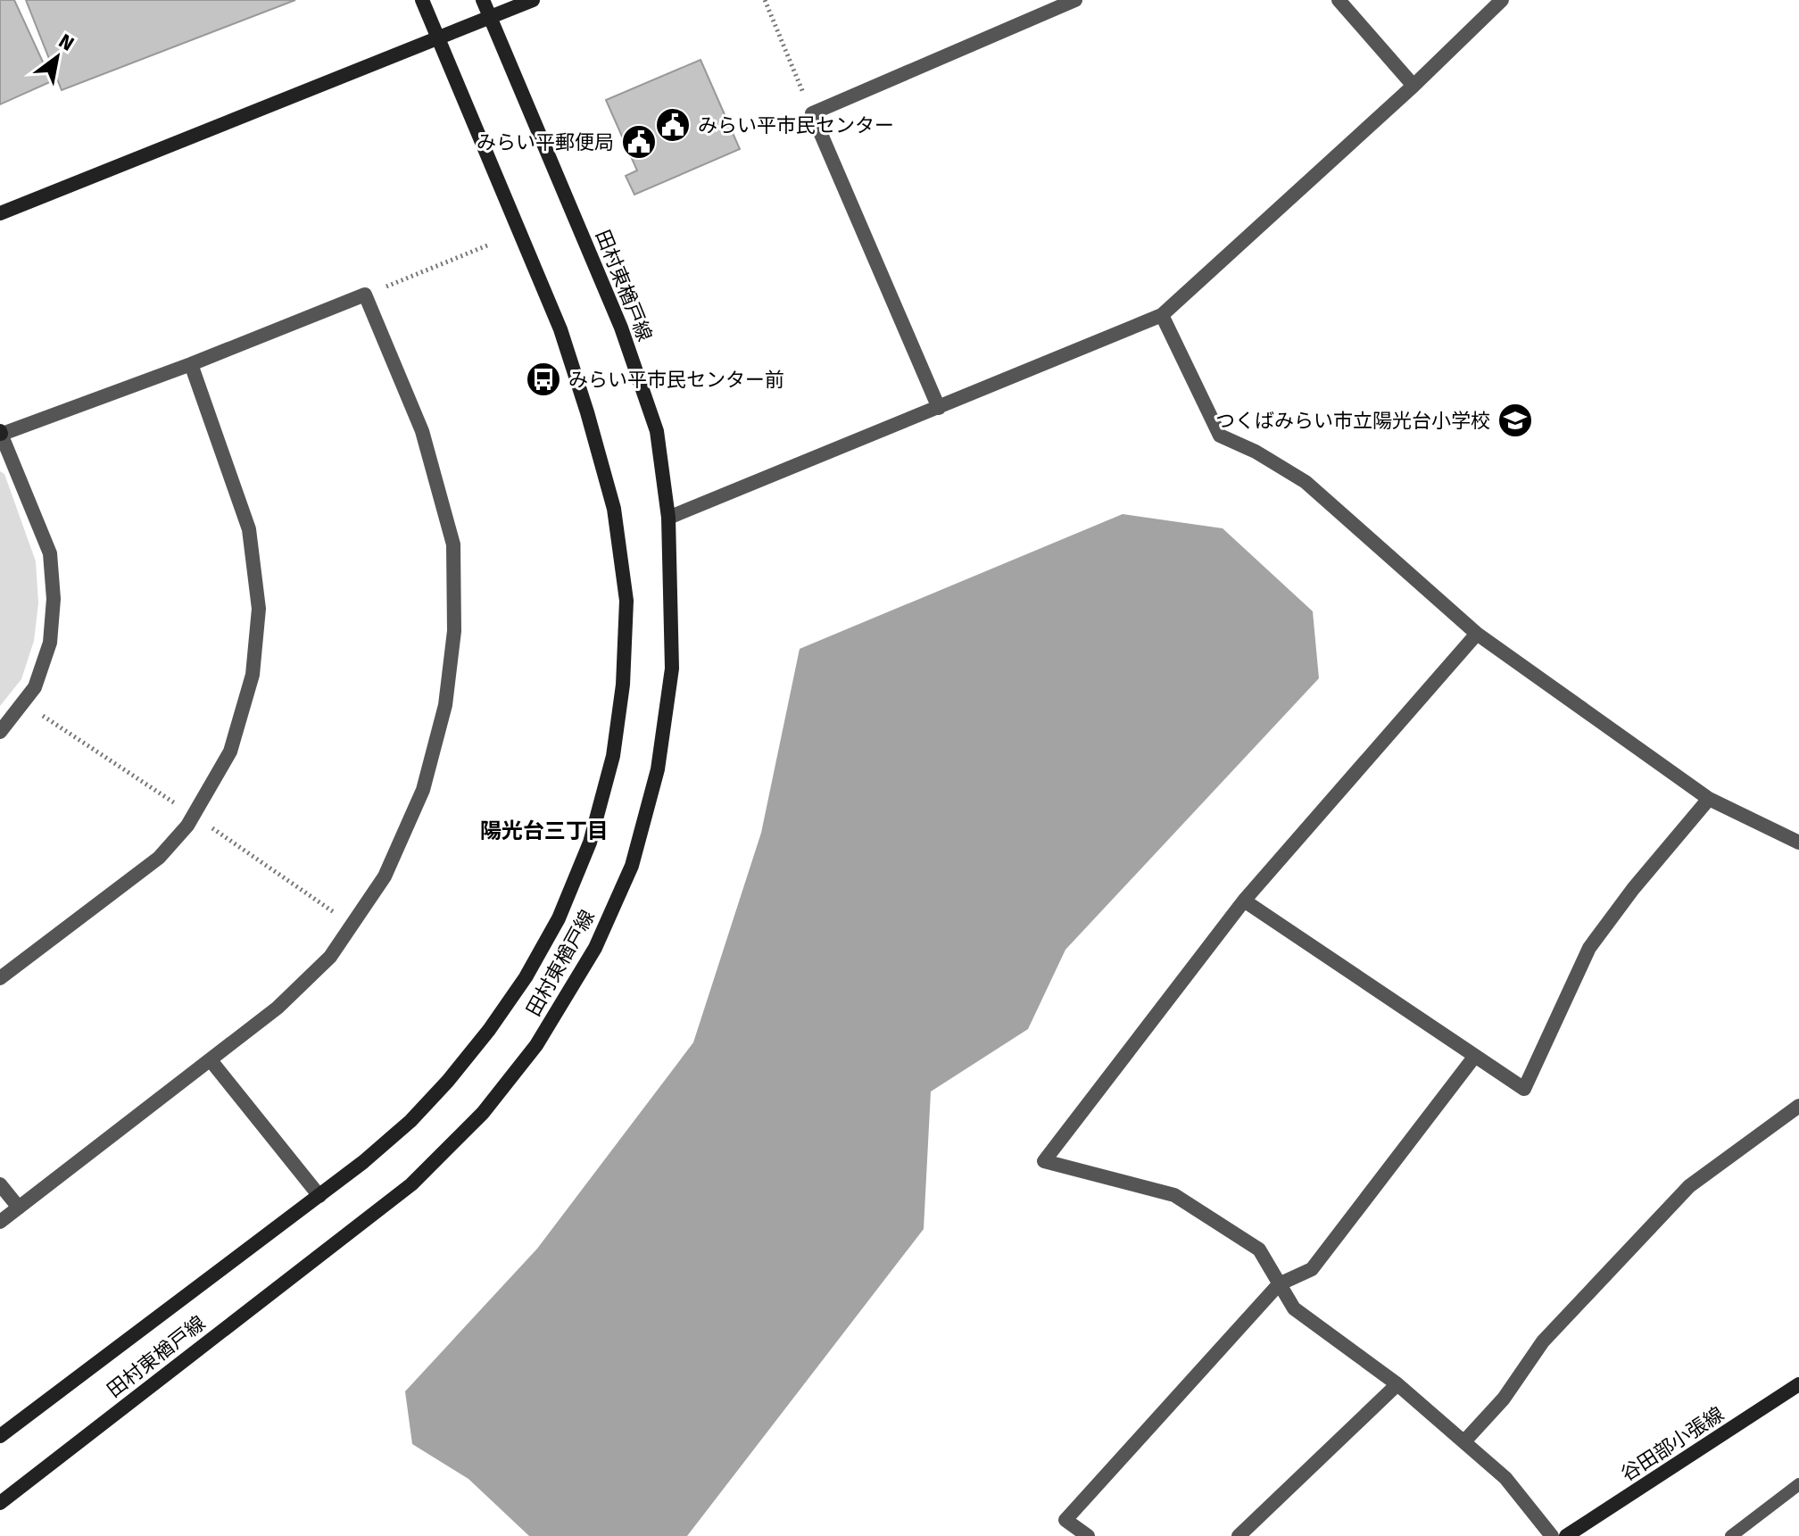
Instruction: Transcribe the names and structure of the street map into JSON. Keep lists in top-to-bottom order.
{
  "streets": {
    "street": ["田村東楢戸線", "谷田部小張線"]
  },
  "districts": ["陽光台三丁目"],
  "places": {
    "public building": ["みらい平市民センター", "みらい平郵便局"],
    "bus stop": ["みらい平市民センター前"],
    "school or university": ["つくばみらい市立陽光台小学校"]
  },
  "north": "top right"
}
